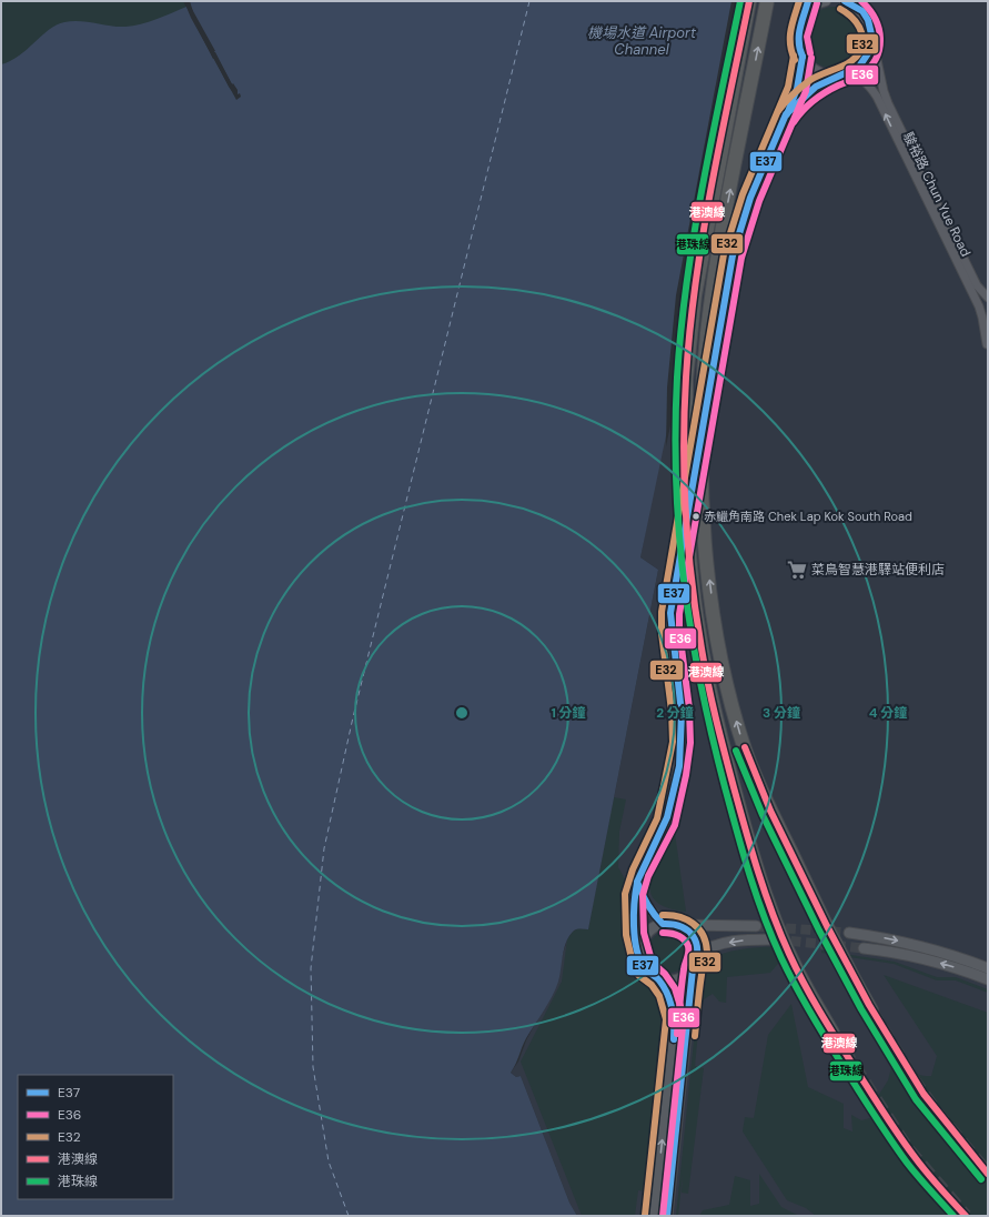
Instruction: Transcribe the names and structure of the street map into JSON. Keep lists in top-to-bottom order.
{
  "streets": {
    "street": ["駿裕路 Chun Yue Road"]
  },
  "water": ["機場水道 Airport Channel"],
  "places": {
    "other": ["赤鱲角南路 Chek Lap Kok South Road"],
    "supermarket": ["菜鳥智慧港驛站便利店"]
  },
  "lines": [
    "transit line E37",
    "transit line E36",
    "transit line E32",
    "transit line 港澳線",
    "transit line 港珠線"
  ],
  "legend": [
    "E37",
    "E36",
    "E32",
    "港澳線",
    "港珠線"
  ],
  "rings": [
    "1 分鐘",
    "2 分鐘",
    "3 分鐘",
    "4 分鐘"
  ]
}
